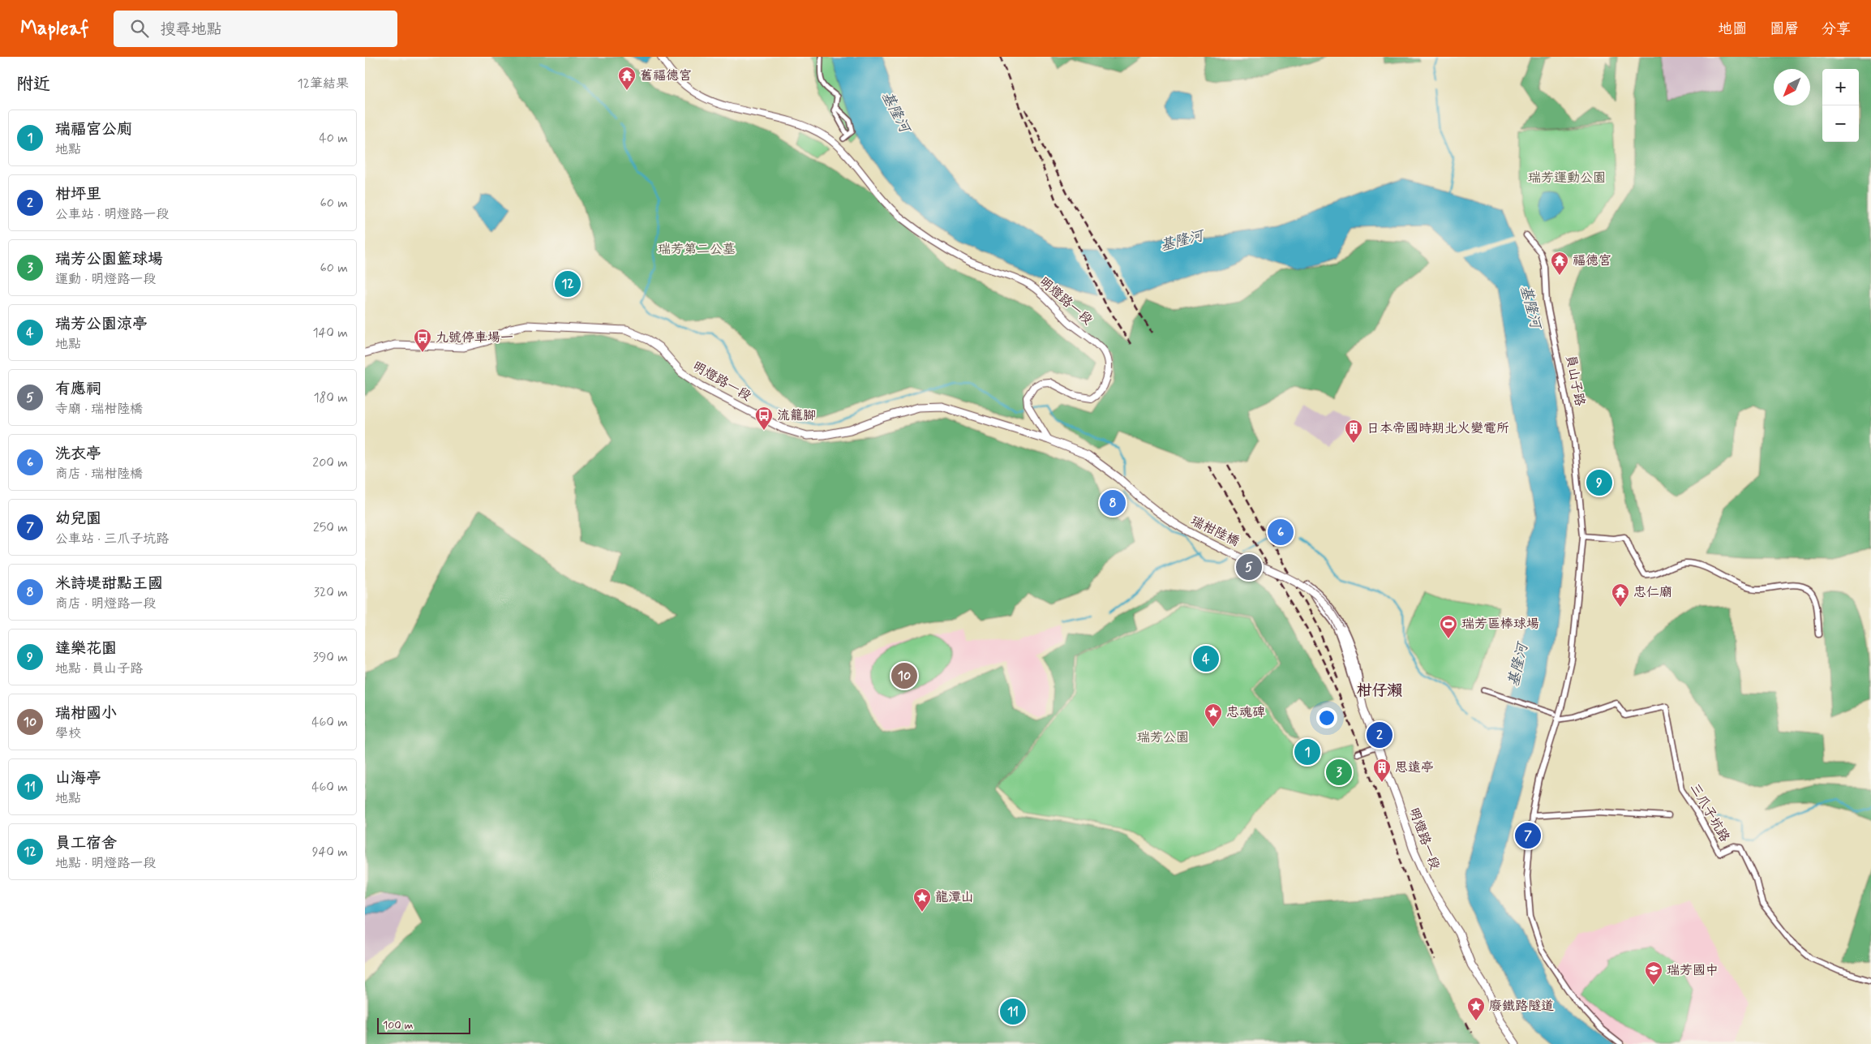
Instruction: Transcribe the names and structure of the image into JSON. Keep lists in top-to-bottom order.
{
  "streets": {
    "main road": ["明燈路一段", "瑞柑陸橋"],
    "street": ["員山子路", "三爪子坑路"]
  },
  "crossings": [
    ["明燈路一段", "瑞柑陸橋"]
  ],
  "districts": ["柑仔瀨"],
  "water": ["基隆河"],
  "parks": ["瑞芳運動公園", "瑞芳第二公墓", "瑞芳公園"],
  "places": {
    "temple": ["舊福德宮", "福德宮", "忠仁廟"],
    "bus stop": ["九號停車場一", "流籠腳"],
    "building": ["日本帝國時期北火變電所", "思遠亭"],
    "sports": ["瑞芳區棒球場"],
    "place": ["忠魂碑", "龍潭山", "廢鐵路隧道"],
    "school or university": ["瑞芳國中"]
  },
  "scale_bar": "100 m",
  "north": "bottom left",
  "page": {
    "header": "Mapleaf",
    "search": "搜尋地點",
    "nav": ["地圖", "圖層", "分享"],
    "heading": ["附近", "12筆結果"],
    "map_buttons": ["+", "−"],
    "list": [
      {
        "mark": "1",
        "name": "瑞福宮公廁",
        "note": "地點",
        "value": "40 m"
      },
      {
        "mark": "2",
        "name": "柑坪里",
        "note": "公車站 · 明燈路一段",
        "value": "60 m"
      },
      {
        "mark": "3",
        "name": "瑞芳公園籃球場",
        "note": "運動 · 明燈路一段",
        "value": "60 m"
      },
      {
        "mark": "4",
        "name": "瑞芳公園涼亭",
        "note": "地點",
        "value": "140 m"
      },
      {
        "mark": "5",
        "name": "有應祠",
        "note": "寺廟 · 瑞柑陸橋",
        "value": "180 m"
      },
      {
        "mark": "6",
        "name": "洗衣亭",
        "note": "商店 · 瑞柑陸橋",
        "value": "200 m"
      },
      {
        "mark": "7",
        "name": "幼兒園",
        "note": "公車站 · 三爪子坑路",
        "value": "250 m"
      },
      {
        "mark": "8",
        "name": "米詩堤甜點王國",
        "note": "商店 · 明燈路一段",
        "value": "320 m"
      },
      {
        "mark": "9",
        "name": "達樂花園",
        "note": "地點 · 員山子路",
        "value": "390 m"
      },
      {
        "mark": "10",
        "name": "瑞柑國小",
        "note": "學校",
        "value": "460 m"
      },
      {
        "mark": "11",
        "name": "山海亭",
        "note": "地點",
        "value": "460 m"
      },
      {
        "mark": "12",
        "name": "員工宿舍",
        "note": "地點 · 明燈路一段",
        "value": "940 m"
      }
    ],
    "pins": [
      "12",
      "9",
      "8",
      "6",
      "5",
      "4",
      "10",
      "2",
      "1",
      "3",
      "7",
      "11"
    ],
    "scale": "100 m"
  }
}
